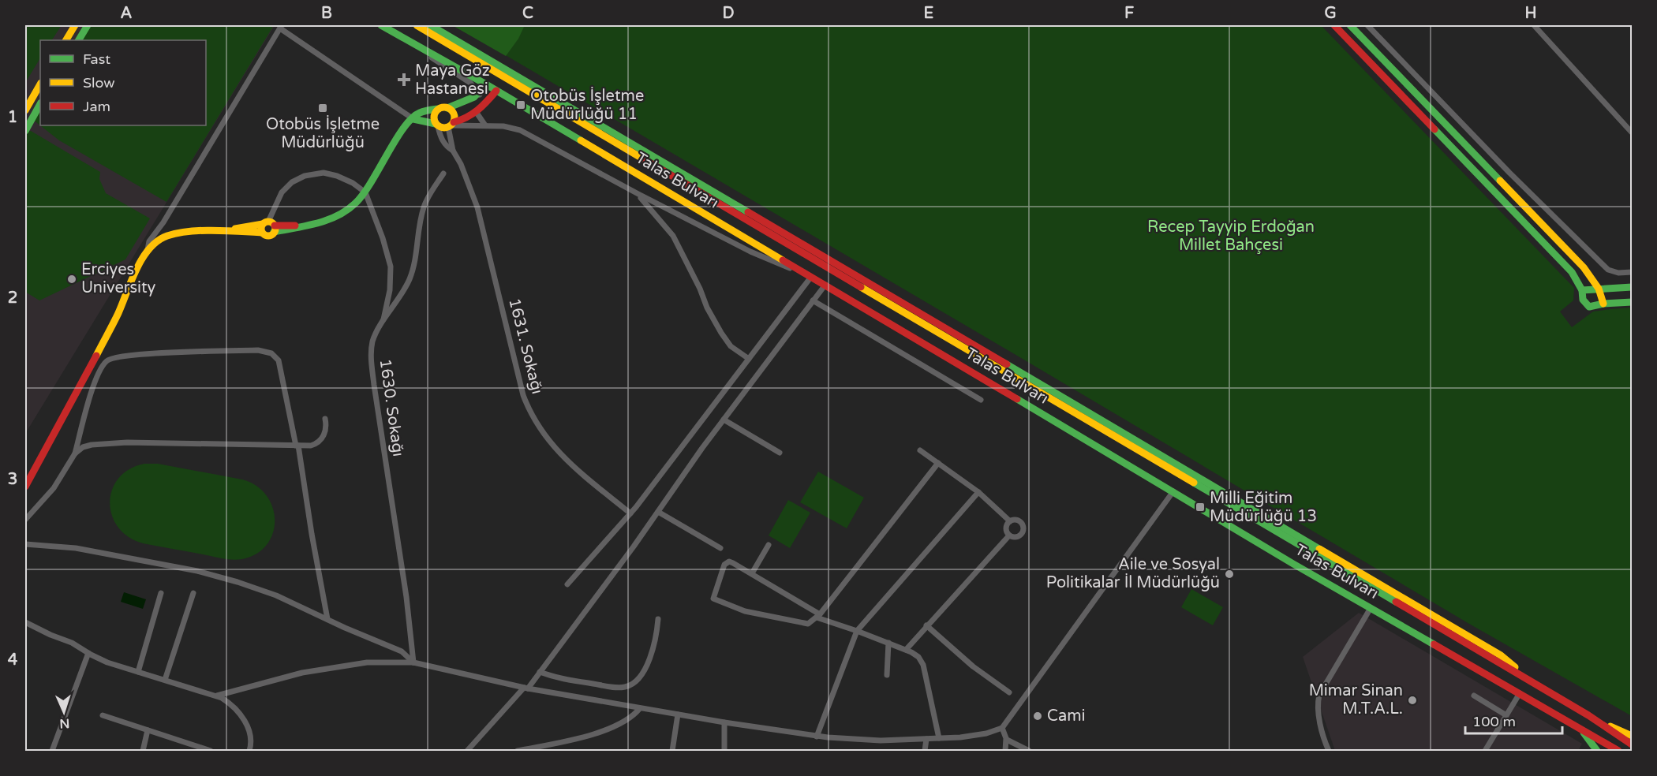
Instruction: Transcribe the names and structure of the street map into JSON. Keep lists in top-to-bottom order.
{
  "streets": {
    "main road": ["Talas Bulvarı"],
    "street": ["1631. Sokağı", "1630. Sokağı"]
  },
  "parks": ["Recep Tayyip Erdoğan Millet Bahçesi"],
  "places": {
    "health": ["Maya Göz Hastanesi"],
    "transit": ["Otobüs İşletme Müdürlüğü 11", "Otobüs İşletme Müdürlüğü", "Milli Eğitim Müdürlüğü 13"],
    "other": [
      "Erciyes University",
      "Aile ve Sosyal Politikalar İl Müdürlüğü",
      "Mimar Sinan M.T.A.L.",
      "Cami"
    ]
  },
  "legend": ["Fast", "Slow", "Jam"],
  "scale_bar": "100 m",
  "north": "bottom",
  "grid": {
    "columns": [
      "A",
      "B",
      "C",
      "D",
      "E",
      "F",
      "G",
      "H"
    ],
    "rows": [
      "1",
      "2",
      "3",
      "4"
    ]
  }
}
